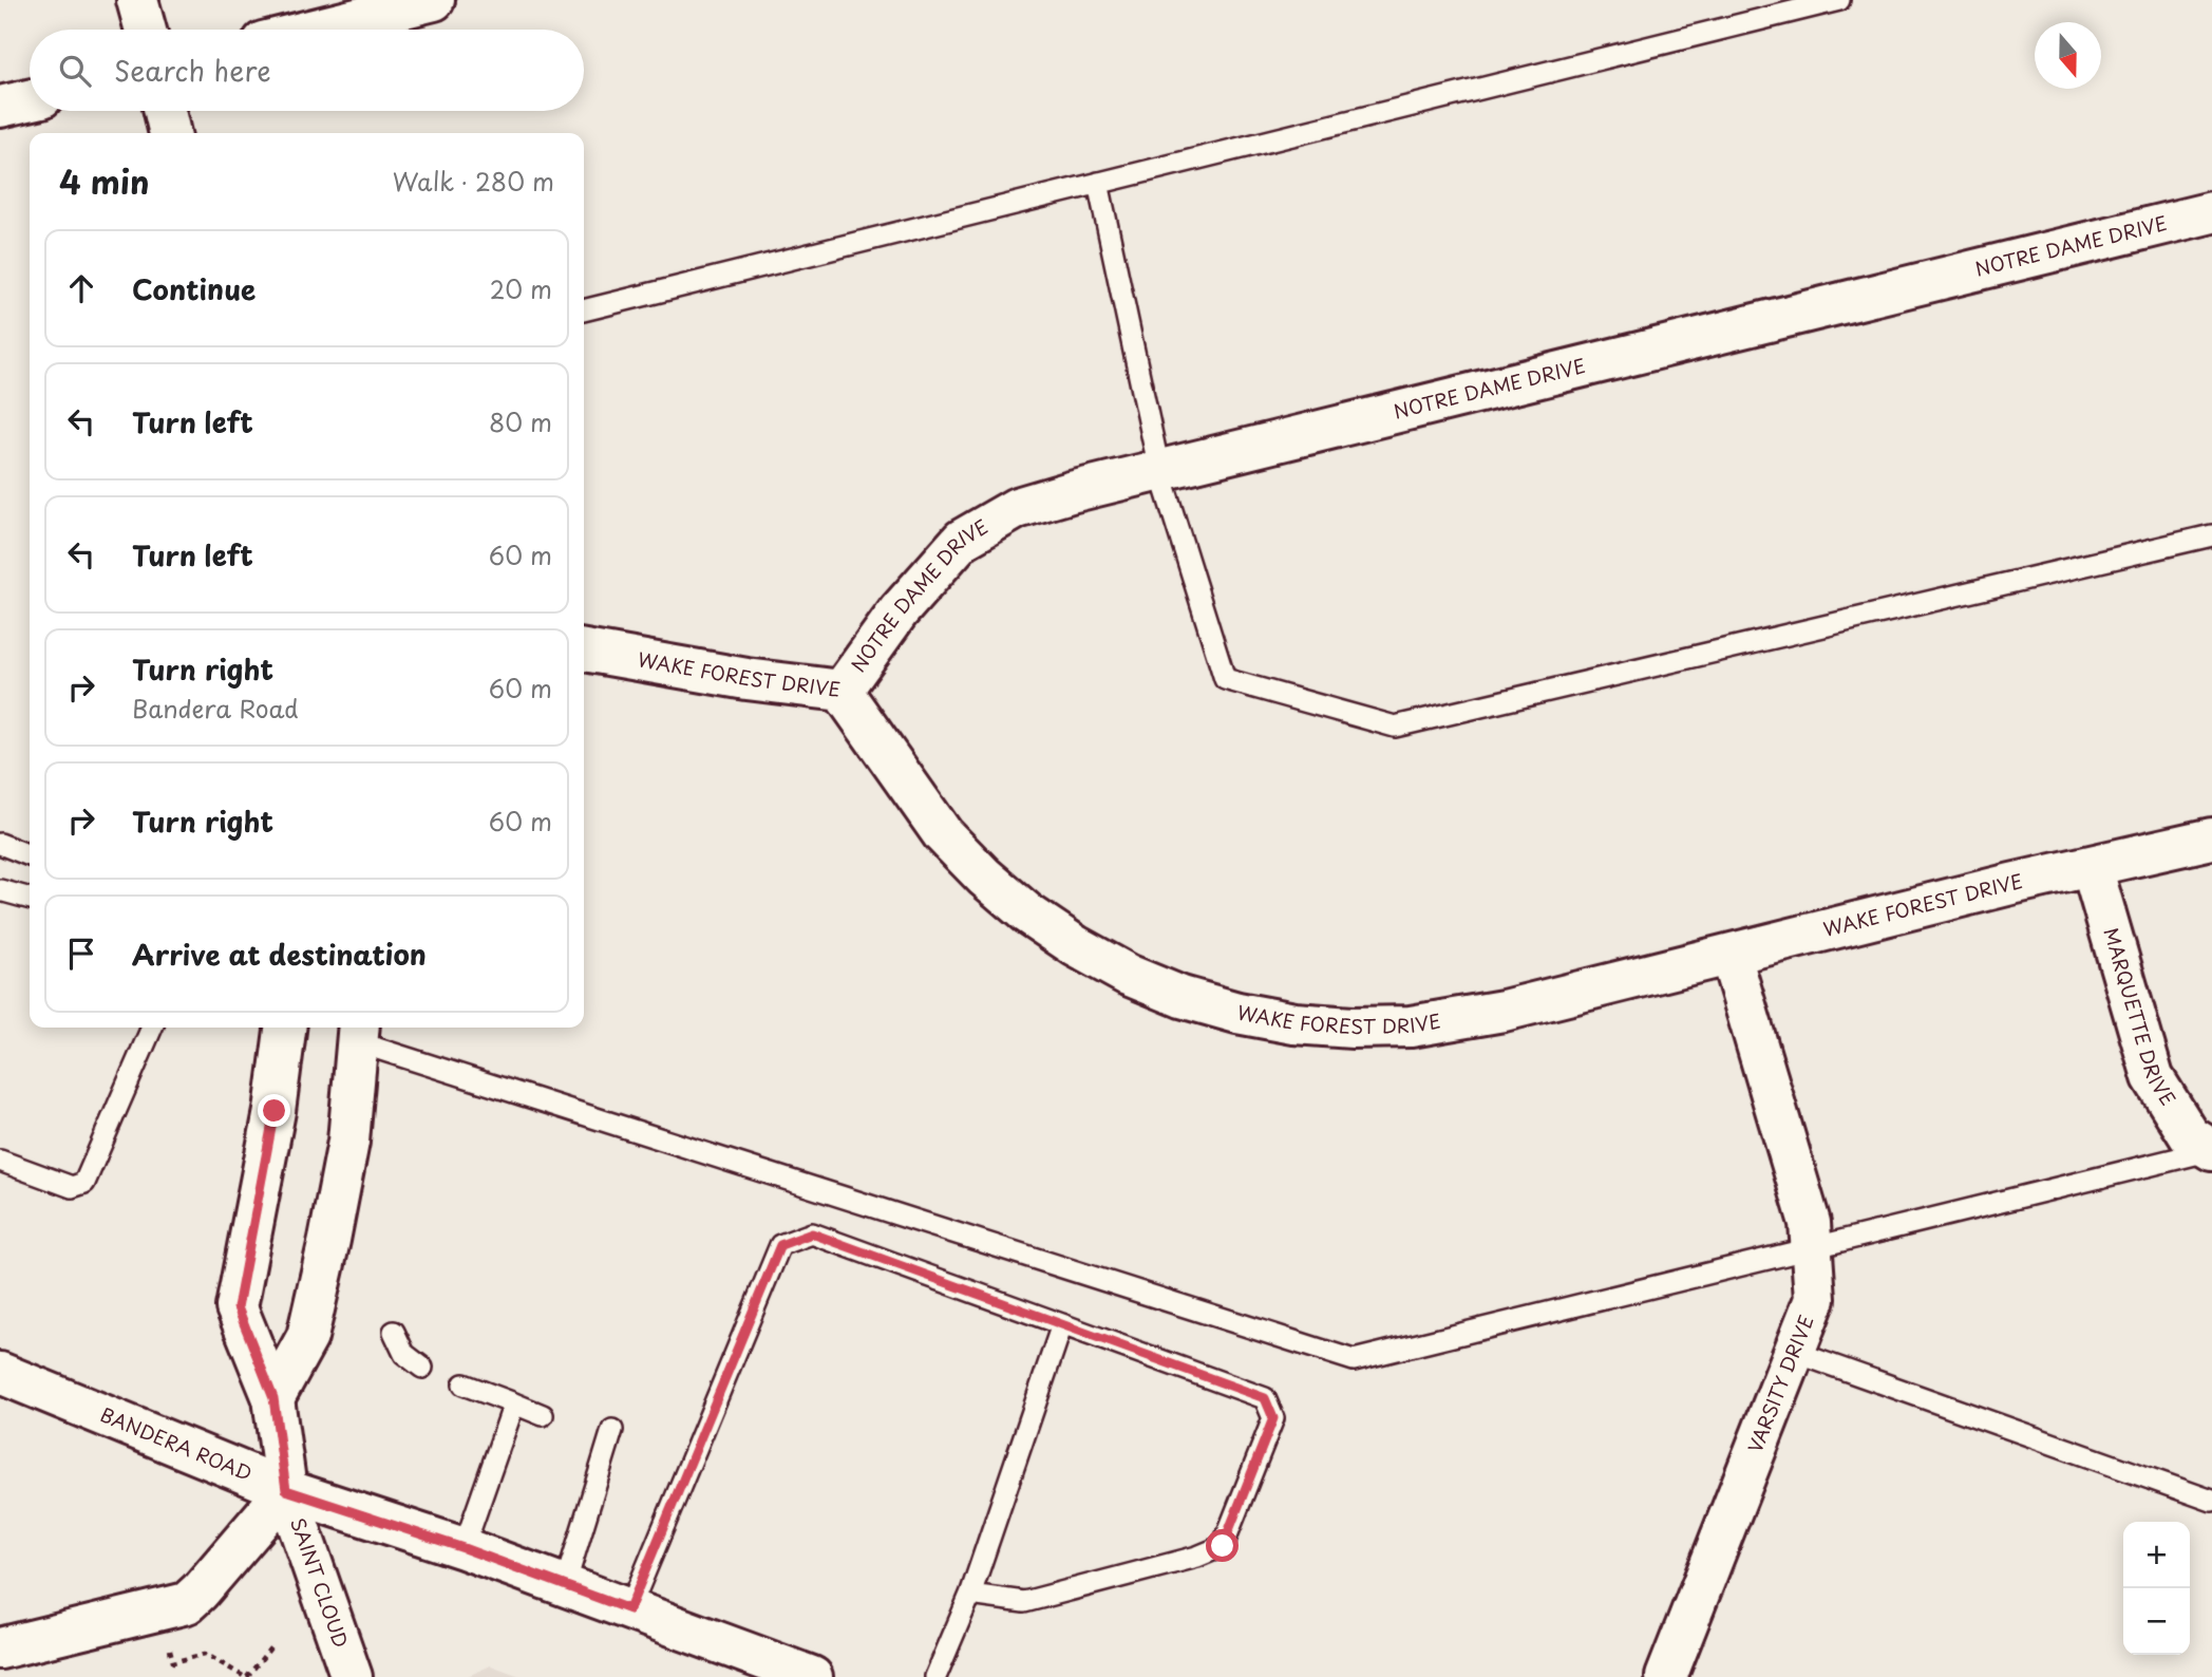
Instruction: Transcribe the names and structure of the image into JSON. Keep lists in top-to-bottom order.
{
  "streets": {
    "street": [
      "NOTRE DAME DRIVE",
      "WAKE FOREST DRIVE",
      "MARQUETTE DRIVE",
      "VARSITY DRIVE",
      "BANDERA ROAD",
      "SAINT CLOUD"
    ]
  },
  "crossings": [
    ["NOTRE DAME DRIVE", "WAKE FOREST DRIVE"],
    ["WAKE FOREST DRIVE", "MARQUETTE DRIVE"],
    ["WAKE FOREST DRIVE", "VARSITY DRIVE"],
    ["BANDERA ROAD", "SAINT CLOUD"]
  ],
  "north": "bottom",
  "page": {
    "search": "Search here",
    "heading": ["4 min", "Walk · 280 m"],
    "list": [
      ["Continue", "20 m"],
      ["Turn left", "80 m"],
      ["Turn left", "60 m"],
      ["Turn right", "Bandera Road", "60 m"],
      ["Turn right", "60 m"],
      "Arrive at destination"
    ],
    "map_buttons": ["+", "−"]
  }
}
